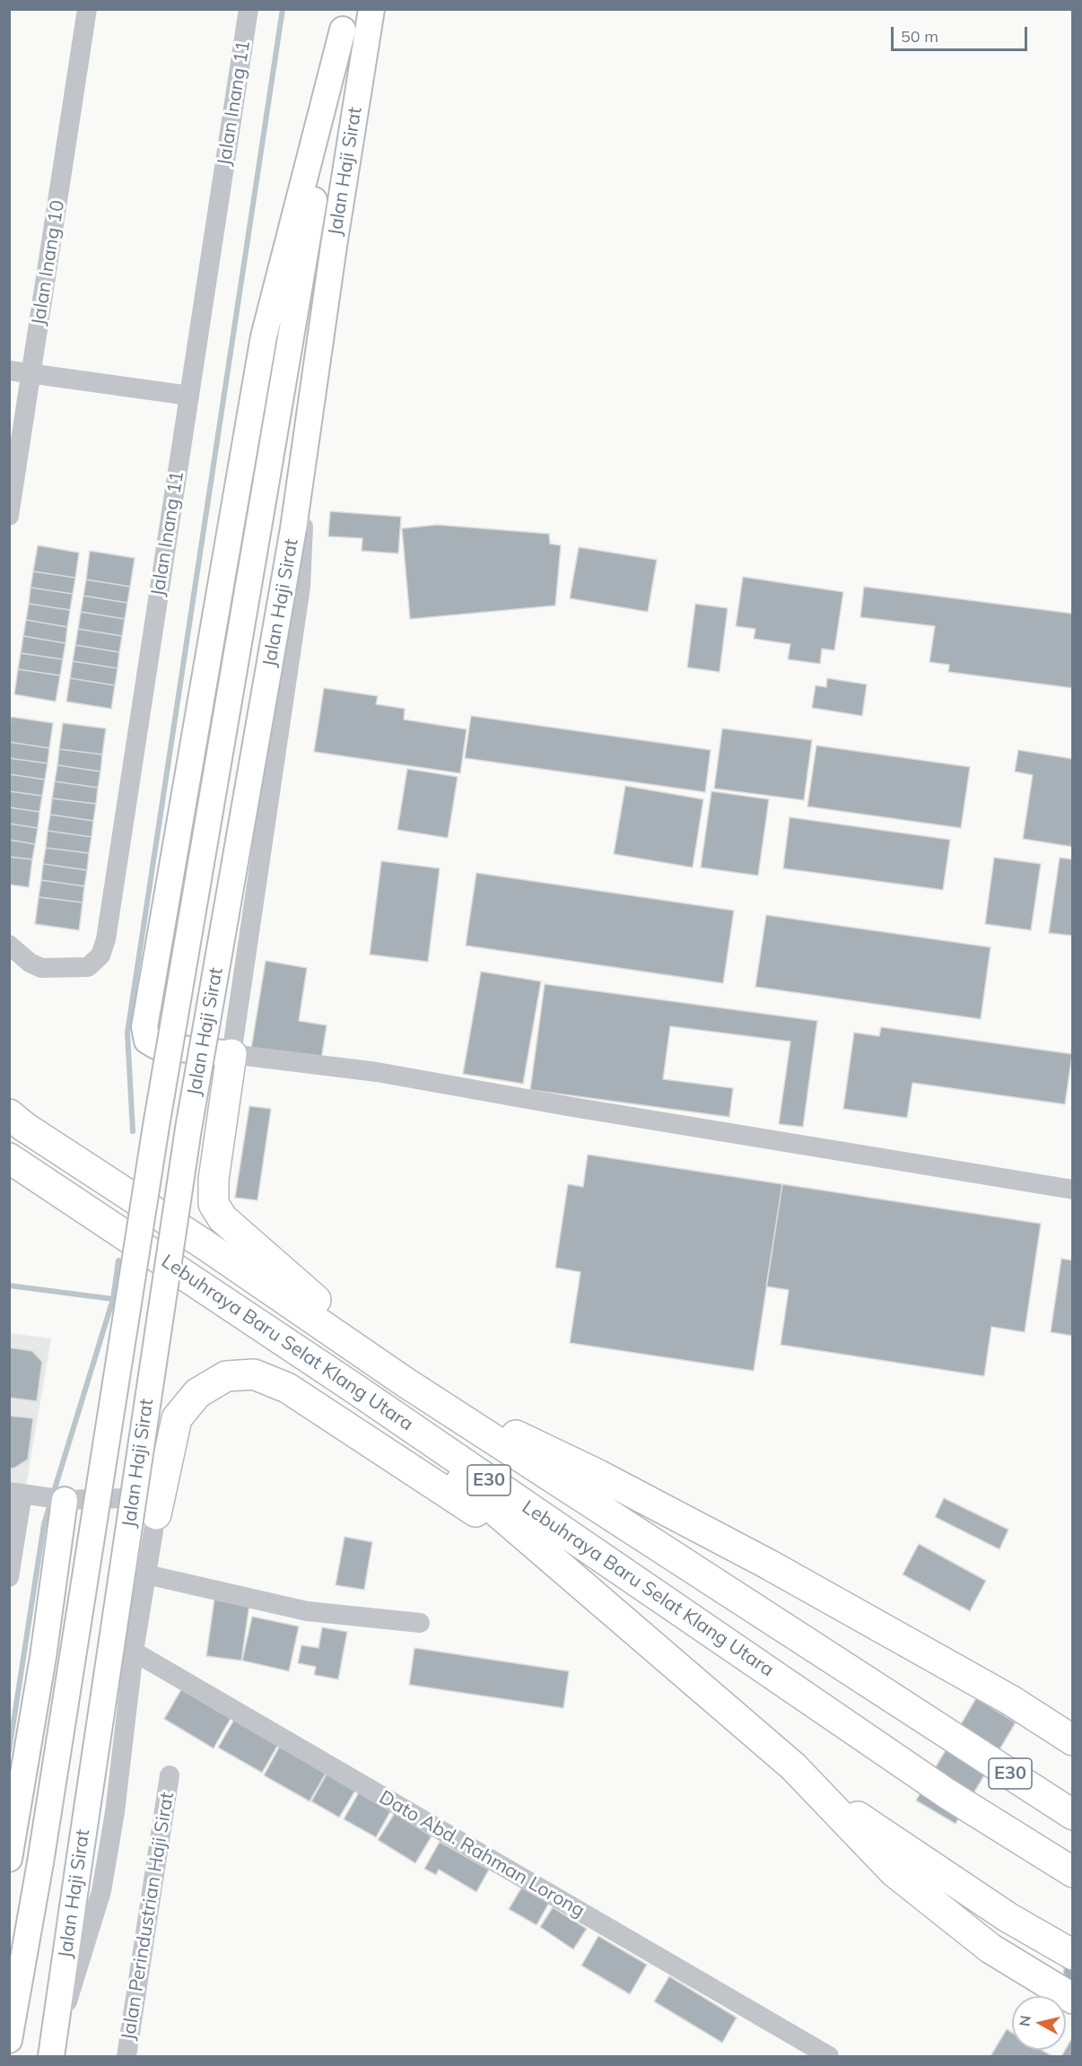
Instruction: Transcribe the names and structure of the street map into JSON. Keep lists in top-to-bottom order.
{
  "streets": {
    "highway": ["Lebuhraya Baru Selat Klang Utara", "E30"],
    "main road": ["Jalan Haji Sirat"],
    "street": [
      "Jalan Inang 11",
      "Jalan Inang 10",
      "Dato Abd. Rahman Lorong",
      "Jalan Perindustrian Haji Sirat"
    ]
  },
  "scale_bar": "50 m",
  "north": "left"
}
